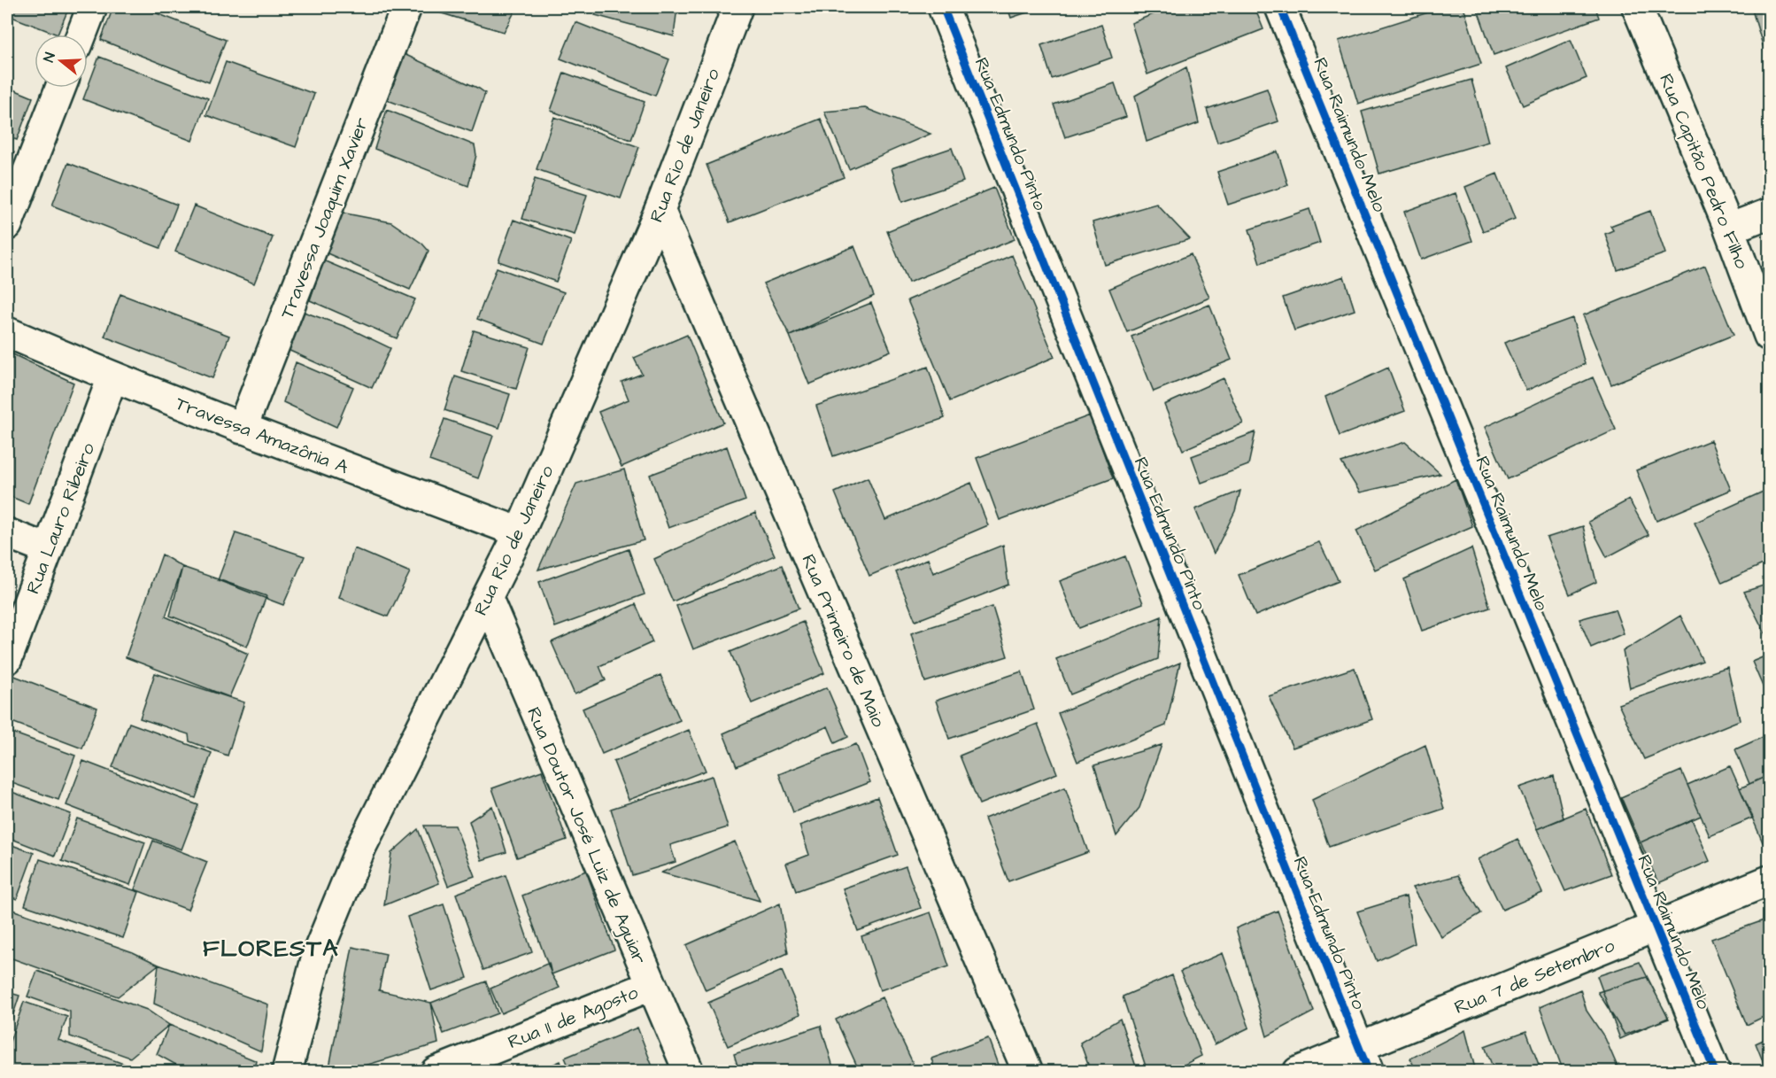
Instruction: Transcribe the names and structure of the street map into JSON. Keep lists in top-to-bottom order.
{
  "streets": {
    "street": [
      "Rua Edmundo Pinto",
      "Rua Raimundo Melo",
      "Rua Rio de Janeiro",
      "Rua Capitão Pedro Filho",
      "Travessa Joaquim Xavier",
      "Travessa Amazônia A",
      "Rua Lauro Ribeiro",
      "Rua Primeiro de Maio",
      "Rua Doutor José Luiz de Aguiar",
      "Rua 7 de Setembro",
      "Rua 11 de Agosto"
    ]
  },
  "crossings": [
    ["Rua Edmundo Pinto", "Rua 7 de Setembro"],
    ["Rua Raimundo Melo", "Rua 7 de Setembro"],
    ["Rua Rio de Janeiro", "Travessa Amazônia A"],
    ["Rua Rio de Janeiro", "Rua Primeiro de Maio"],
    ["Rua Rio de Janeiro", "Rua Doutor José Luiz de Aguiar"],
    ["Travessa Joaquim Xavier", "Travessa Amazônia A"],
    ["Travessa Amazônia A", "Rua Lauro Ribeiro"],
    ["Rua Doutor José Luiz de Aguiar", "Rua 11 de Agosto"]
  ],
  "districts": ["FLORESTA"],
  "north": "left"
}
